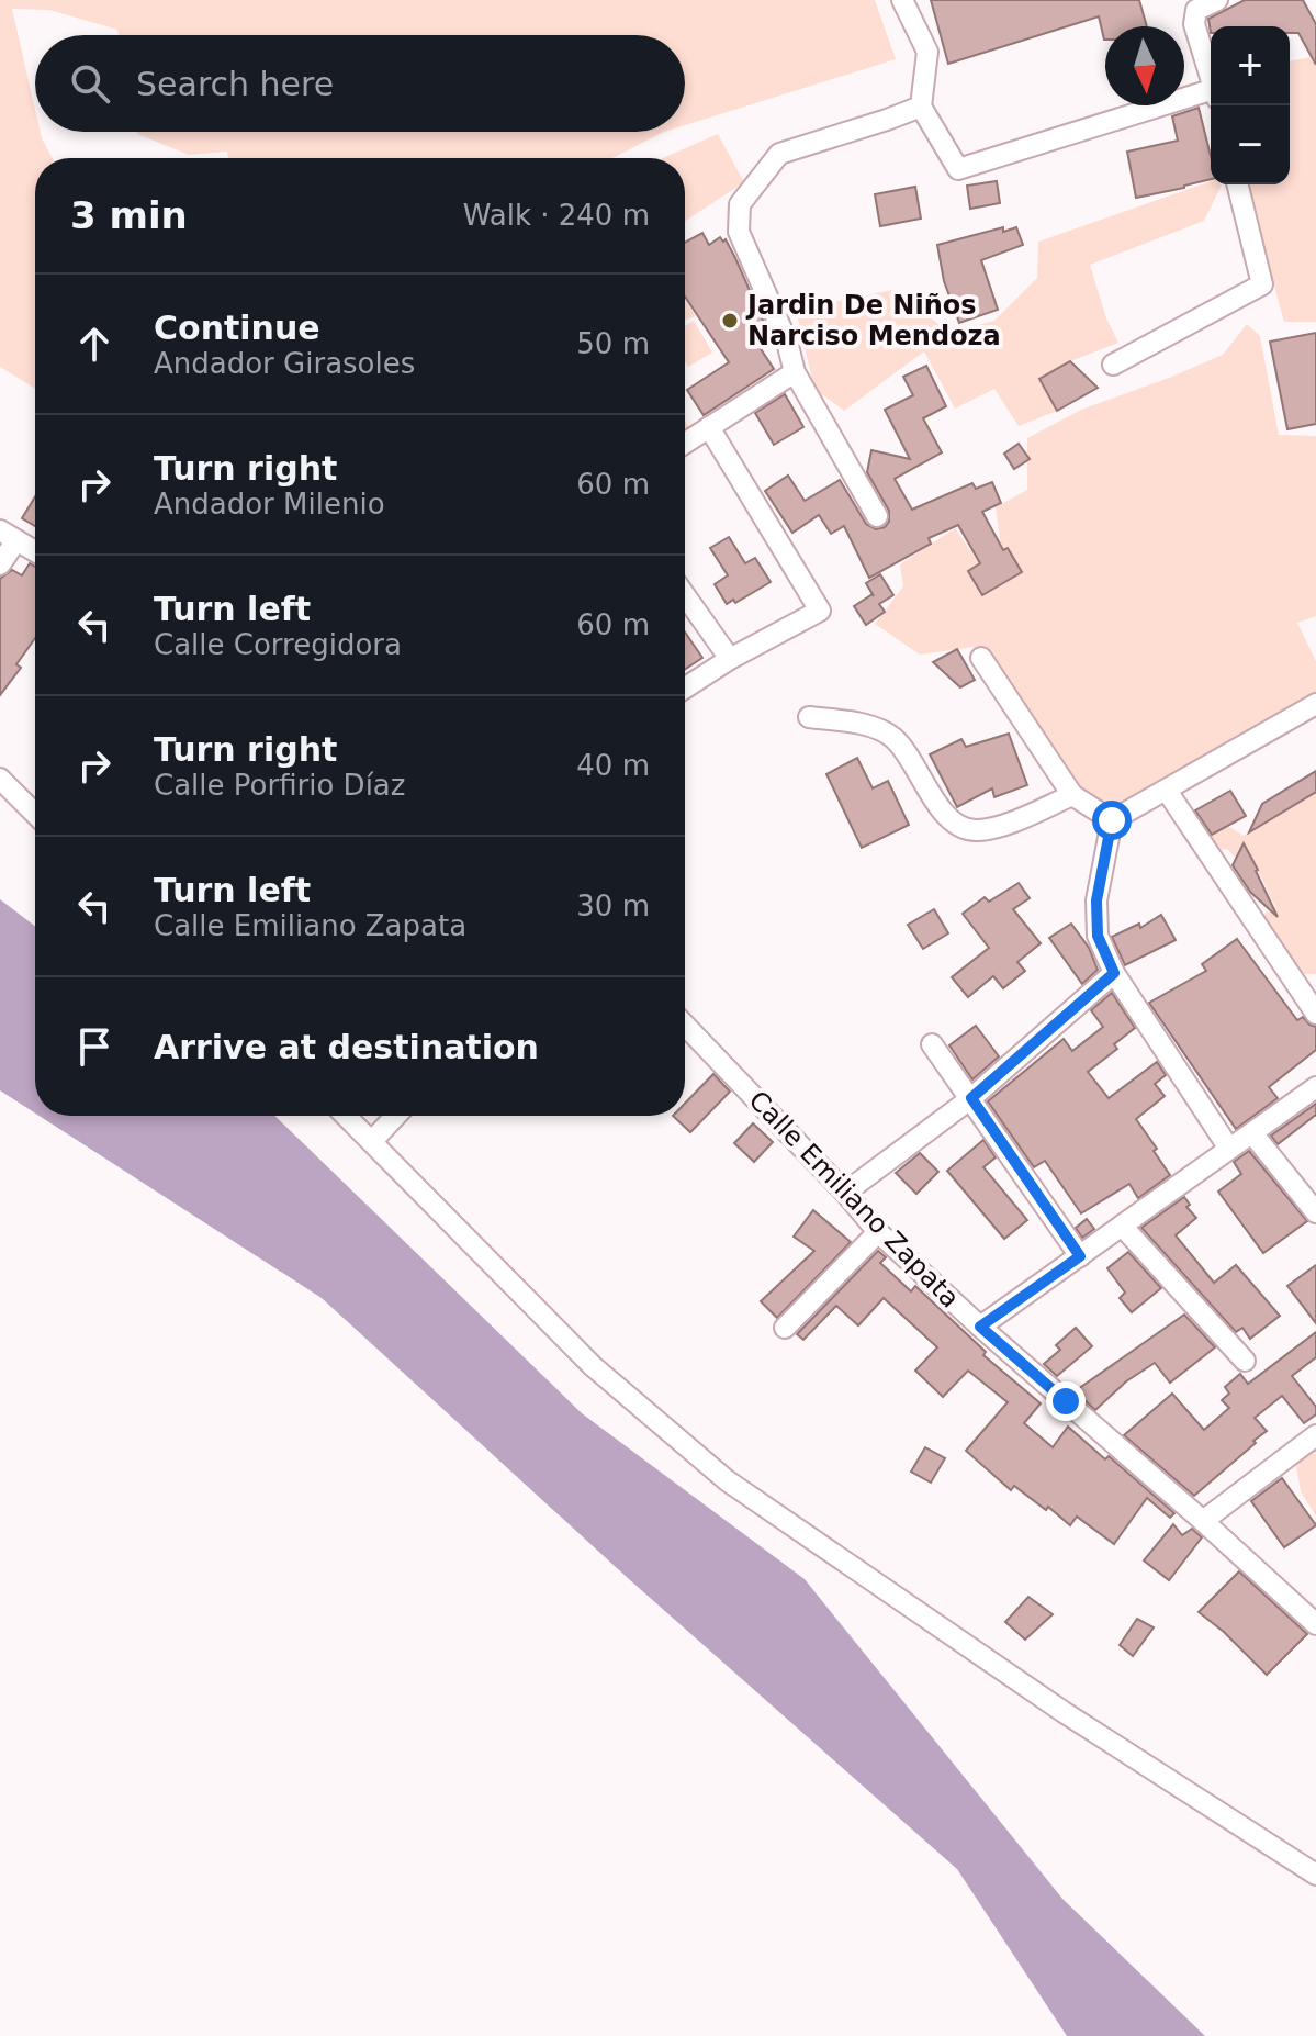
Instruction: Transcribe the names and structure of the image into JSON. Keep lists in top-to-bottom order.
{
  "streets": {
    "street": ["Calle Emiliano Zapata"]
  },
  "places": ["Jardin De Niños Narciso Mendoza"],
  "north": "bottom",
  "page": {
    "map_buttons": ["+", "−"],
    "search": "Search here",
    "heading": ["3 min", "Walk · 240 m"],
    "list": [
      ["Continue", "Andador Girasoles", "50 m"],
      ["Turn right", "Andador Milenio", "60 m"],
      ["Turn left", "Calle Corregidora", "60 m"],
      ["Turn right", "Calle Porfirio Díaz", "40 m"],
      ["Turn left", "Calle Emiliano Zapata", "30 m"],
      "Arrive at destination"
    ]
  }
}
